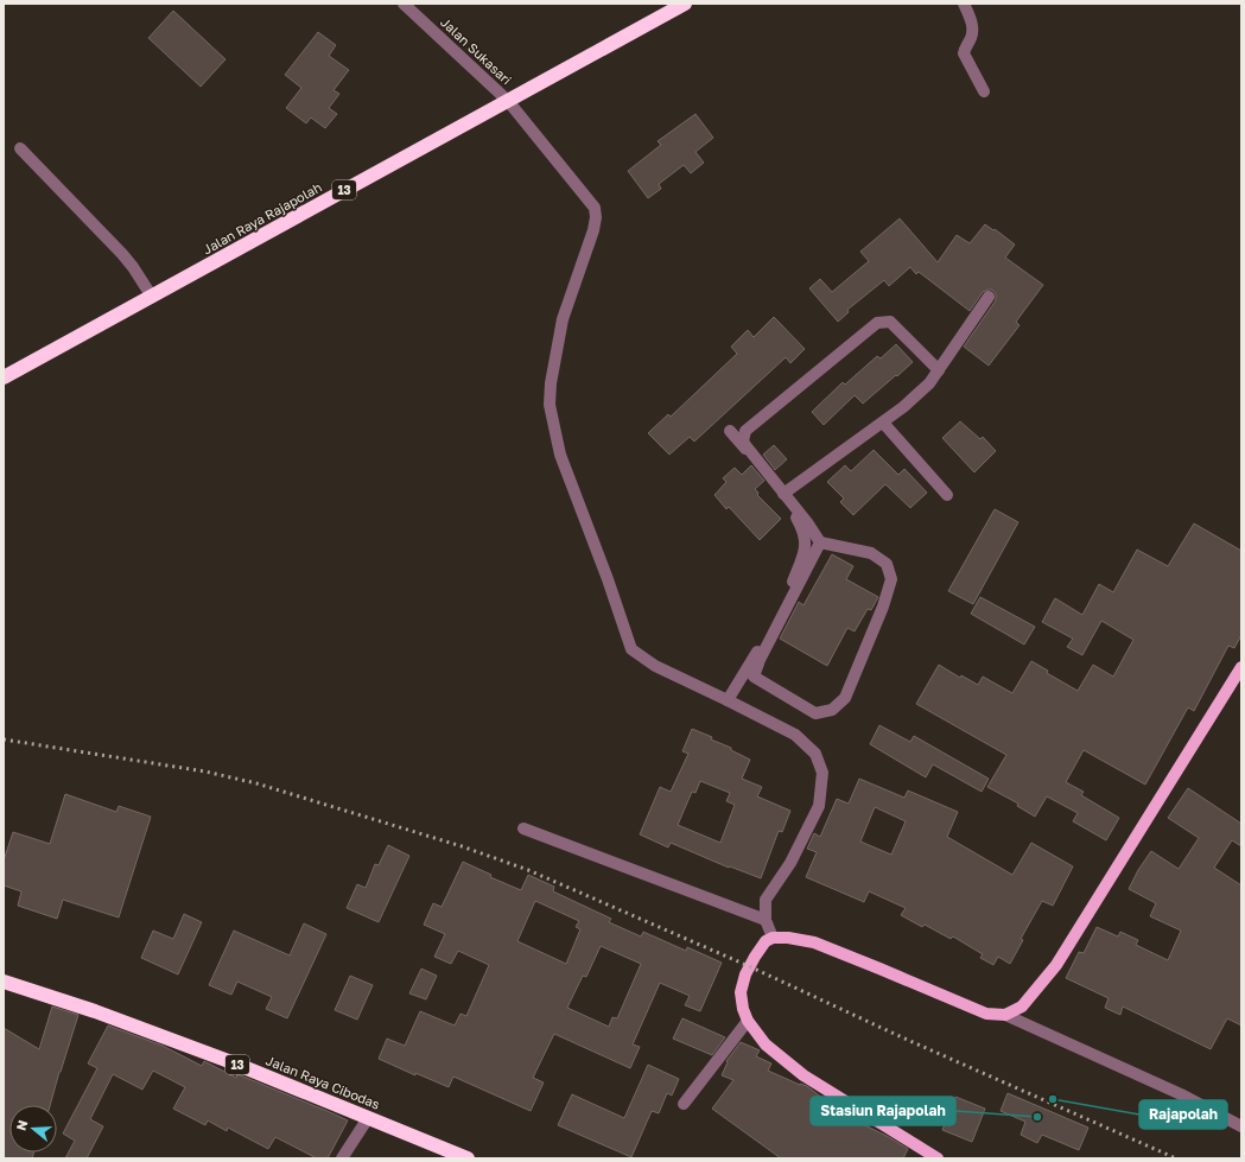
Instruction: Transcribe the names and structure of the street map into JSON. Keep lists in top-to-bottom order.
{
  "streets": {
    "highway": ["13", "Jalan Raya Rajapolah", "Jalan Raya Cibodas"],
    "street": ["Jalan Sukasari"]
  },
  "crossings": [
    ["Jalan Sukasari", "Jalan Raya Rajapolah"]
  ],
  "places": ["Rajapolah", "Stasiun Rajapolah"],
  "north": "left"
}
